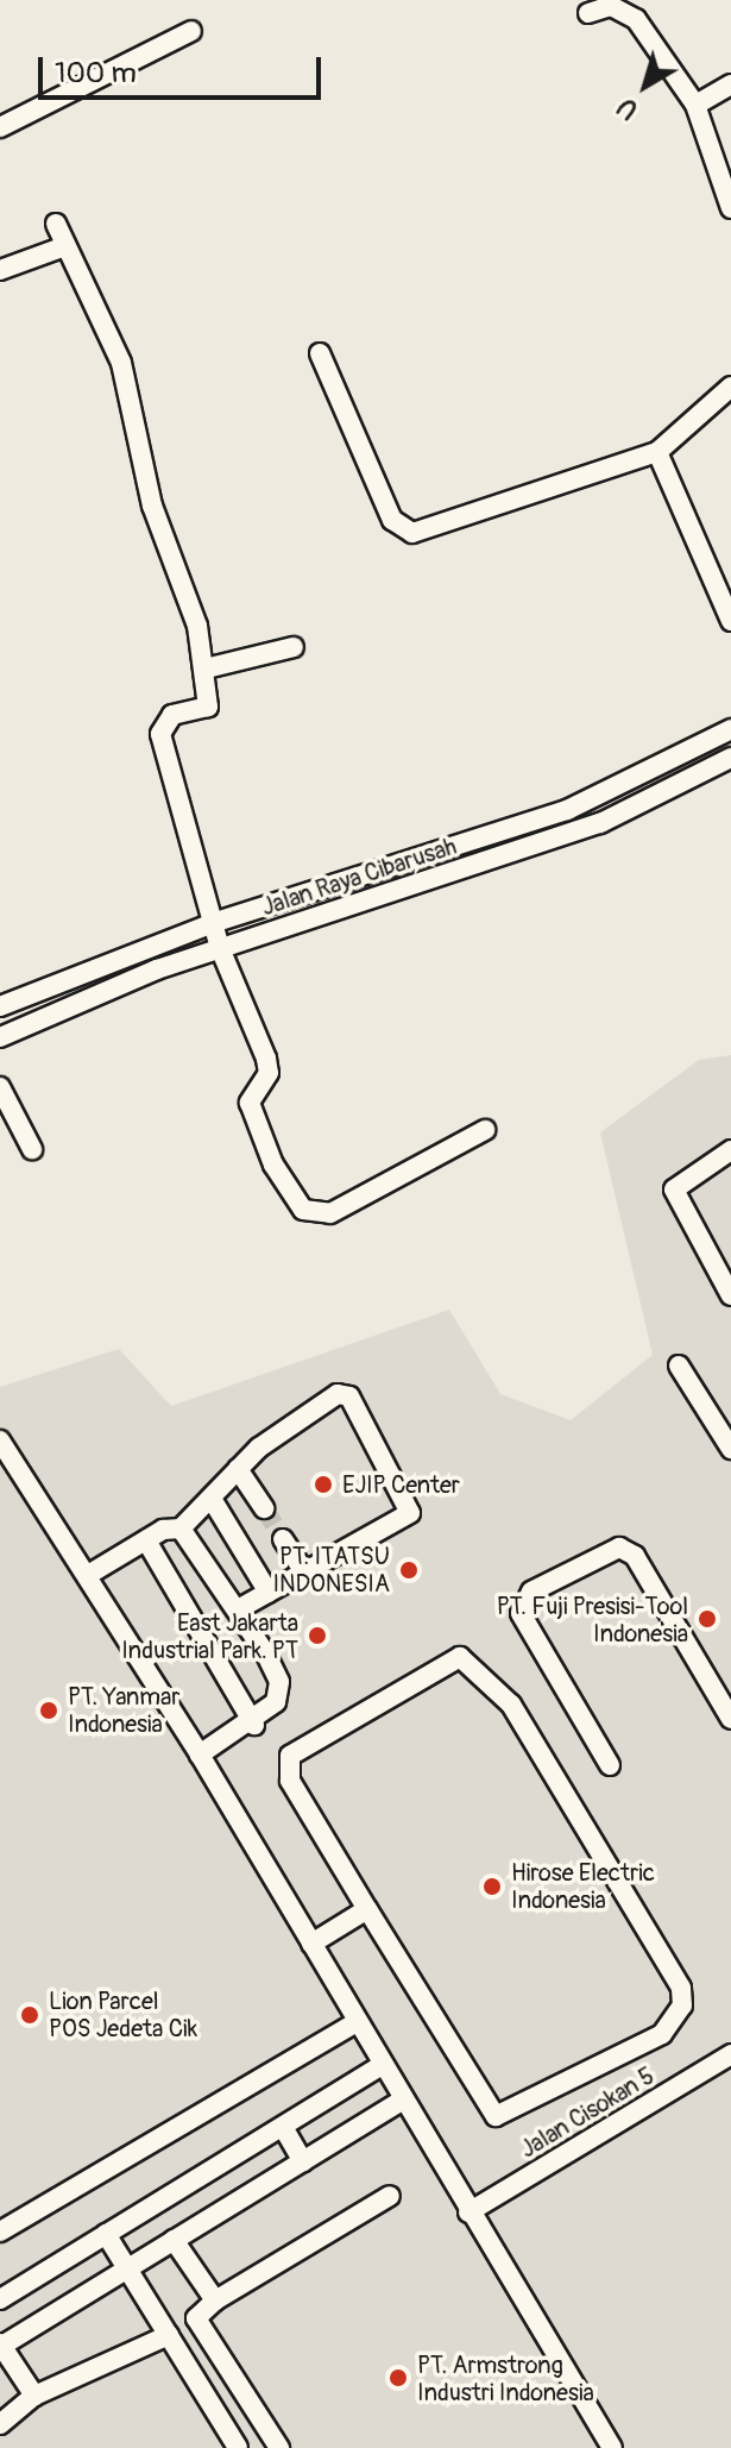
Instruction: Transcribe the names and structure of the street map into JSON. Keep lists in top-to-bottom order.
{
  "streets": {
    "street": ["Jalan Raya Cibarusah", "Jalan Cisokan 5"]
  },
  "places": [
    "EJIP Center",
    "PT. ITATSU INDONESIA",
    "PT. Fuji Presisi-Tool Indonesia",
    "East Jakarta Industrial Park. PT",
    "PT. Yanmar Indonesia",
    "Hirose Electric Indonesia",
    "Lion Parcel POS Jedeta Cik",
    "PT. Armstrong Industri Indonesia"
  ],
  "scale_bar": "100 m",
  "north": "bottom left"
}
